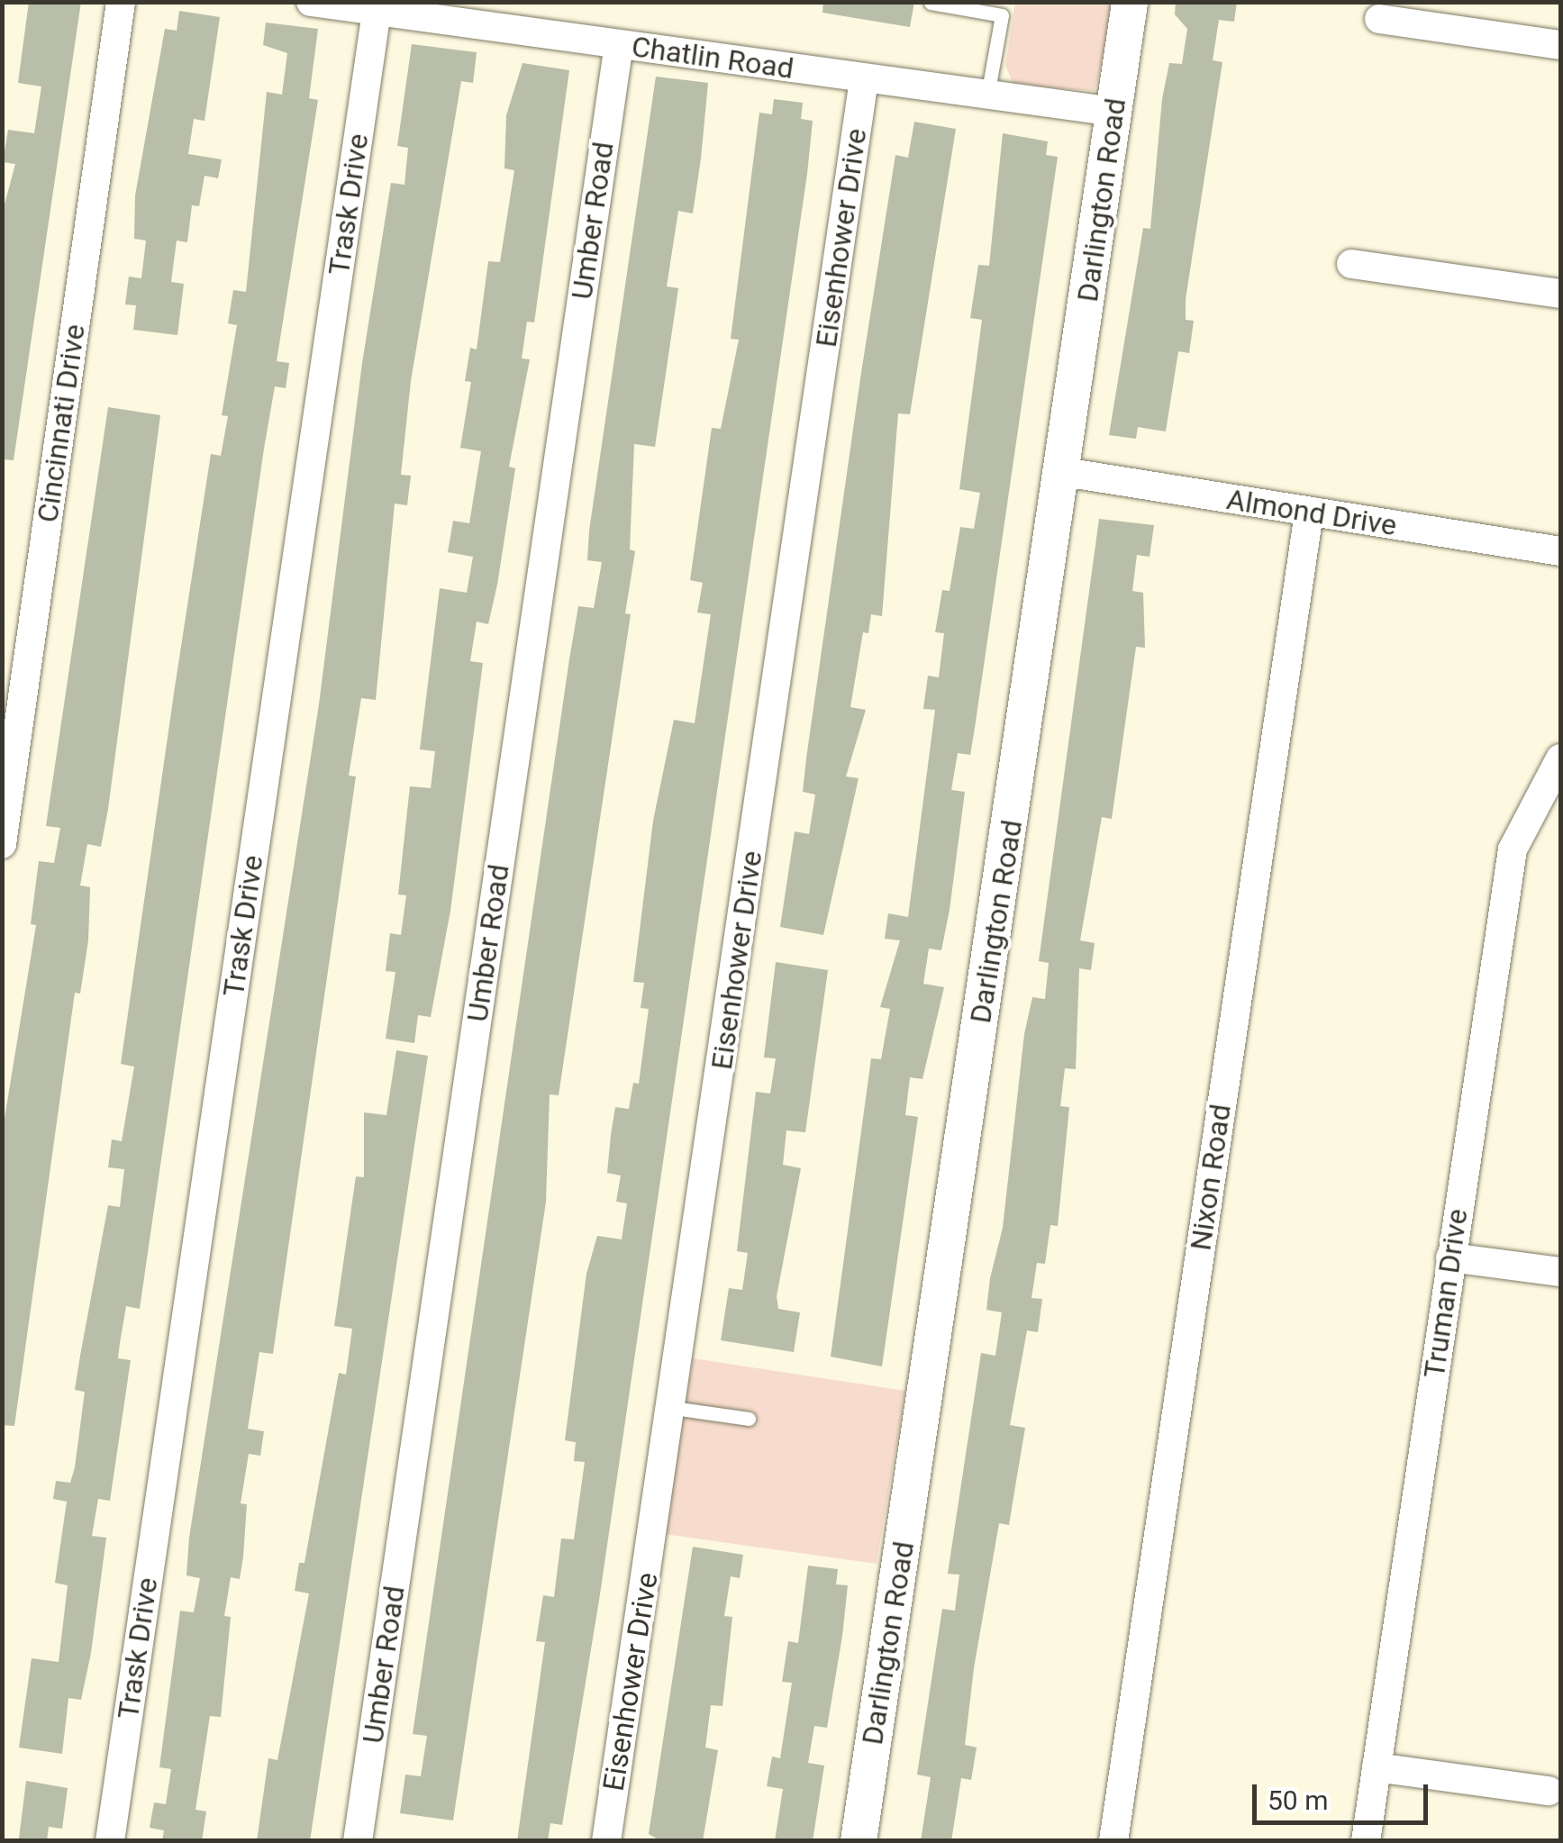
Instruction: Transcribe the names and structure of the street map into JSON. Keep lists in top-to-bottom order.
{
  "streets": {
    "street": [
      "Chatlin Road",
      "Darlington Road",
      "Trask Drive",
      "Umber Road",
      "Eisenhower Drive",
      "Cincinnati Drive",
      "Almond Drive",
      "Nixon Road",
      "Truman Drive"
    ]
  },
  "crossings": [
    ["Chatlin Road", "Darlington Road"],
    ["Chatlin Road", "Trask Drive"],
    ["Chatlin Road", "Umber Road"],
    ["Chatlin Road", "Eisenhower Drive"],
    ["Darlington Road", "Almond Drive"],
    ["Almond Drive", "Nixon Road"]
  ],
  "scale_bar": "50 m"
}
